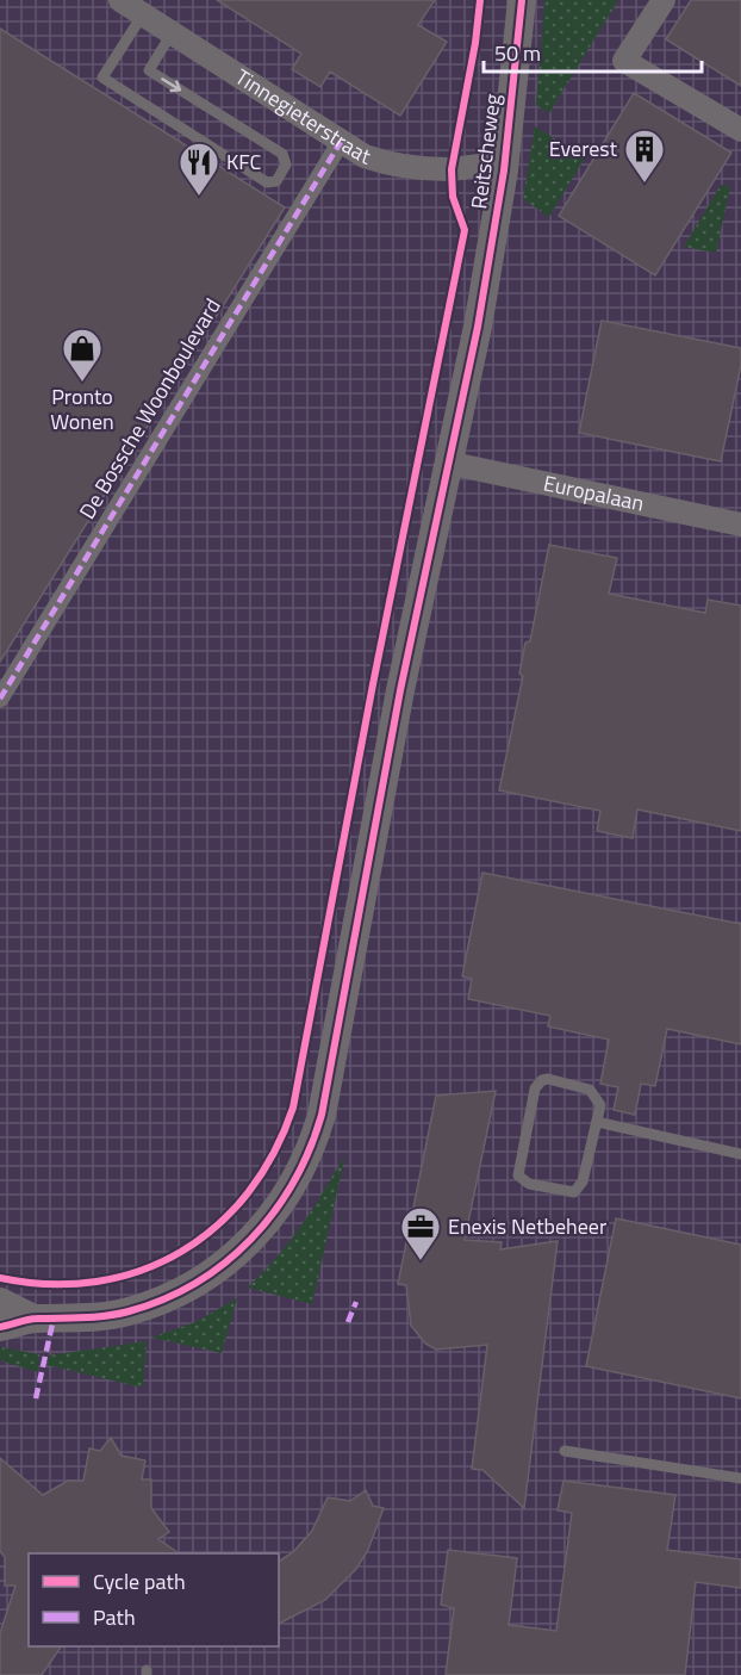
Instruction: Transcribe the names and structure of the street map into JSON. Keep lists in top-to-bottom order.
{
  "streets": {
    "street": [
      "Tinnegieterstraat",
      "Reitscheweg",
      "De Bossche Woonboulevard",
      "Europalaan"
    ]
  },
  "crossings": [
    ["Tinnegieterstraat", "Reitscheweg"],
    ["Tinnegieterstraat", "De Bossche Woonboulevard"],
    ["Reitscheweg", "Europalaan"]
  ],
  "places": {
    "building": ["Everest"],
    "restaurant": ["KFC"],
    "shop": ["Pronto Wonen"],
    "office": ["Enexis Netbeheer"]
  },
  "legend": ["Cycle path", "Path"],
  "scale_bar": "50 m"
}
